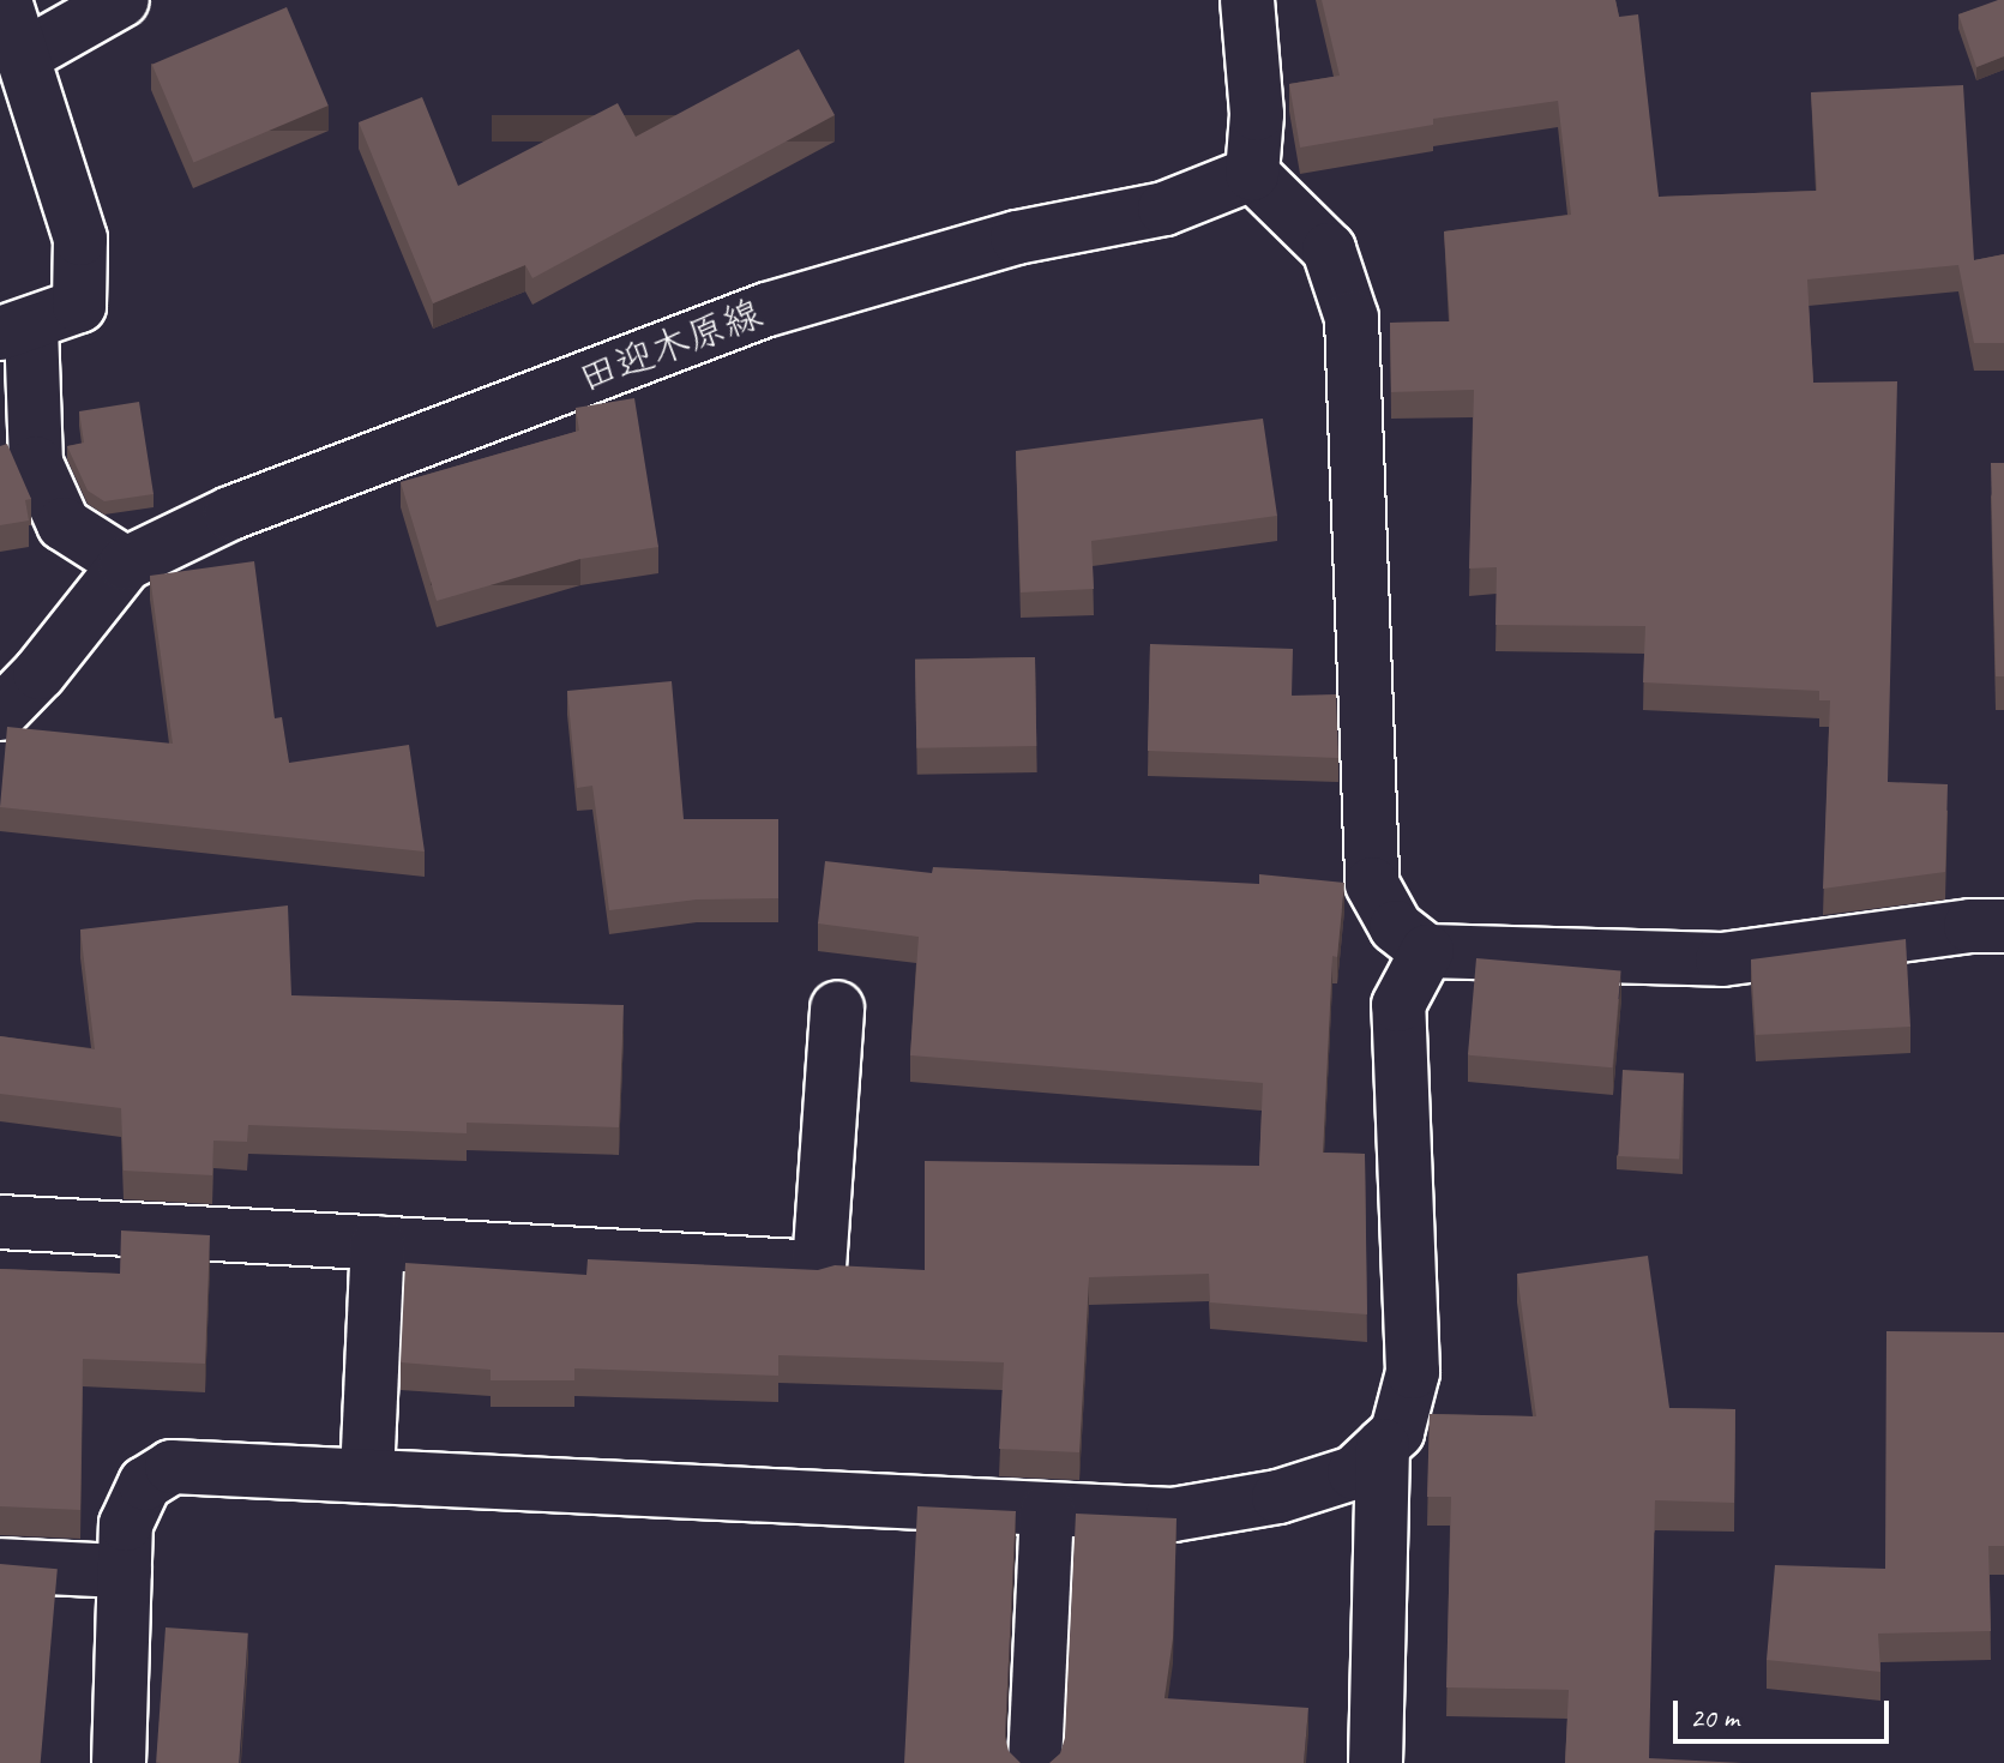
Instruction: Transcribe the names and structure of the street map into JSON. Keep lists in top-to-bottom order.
{
  "streets": {
    "street": ["田迎木原線"]
  },
  "scale_bar": "20 m"
}
